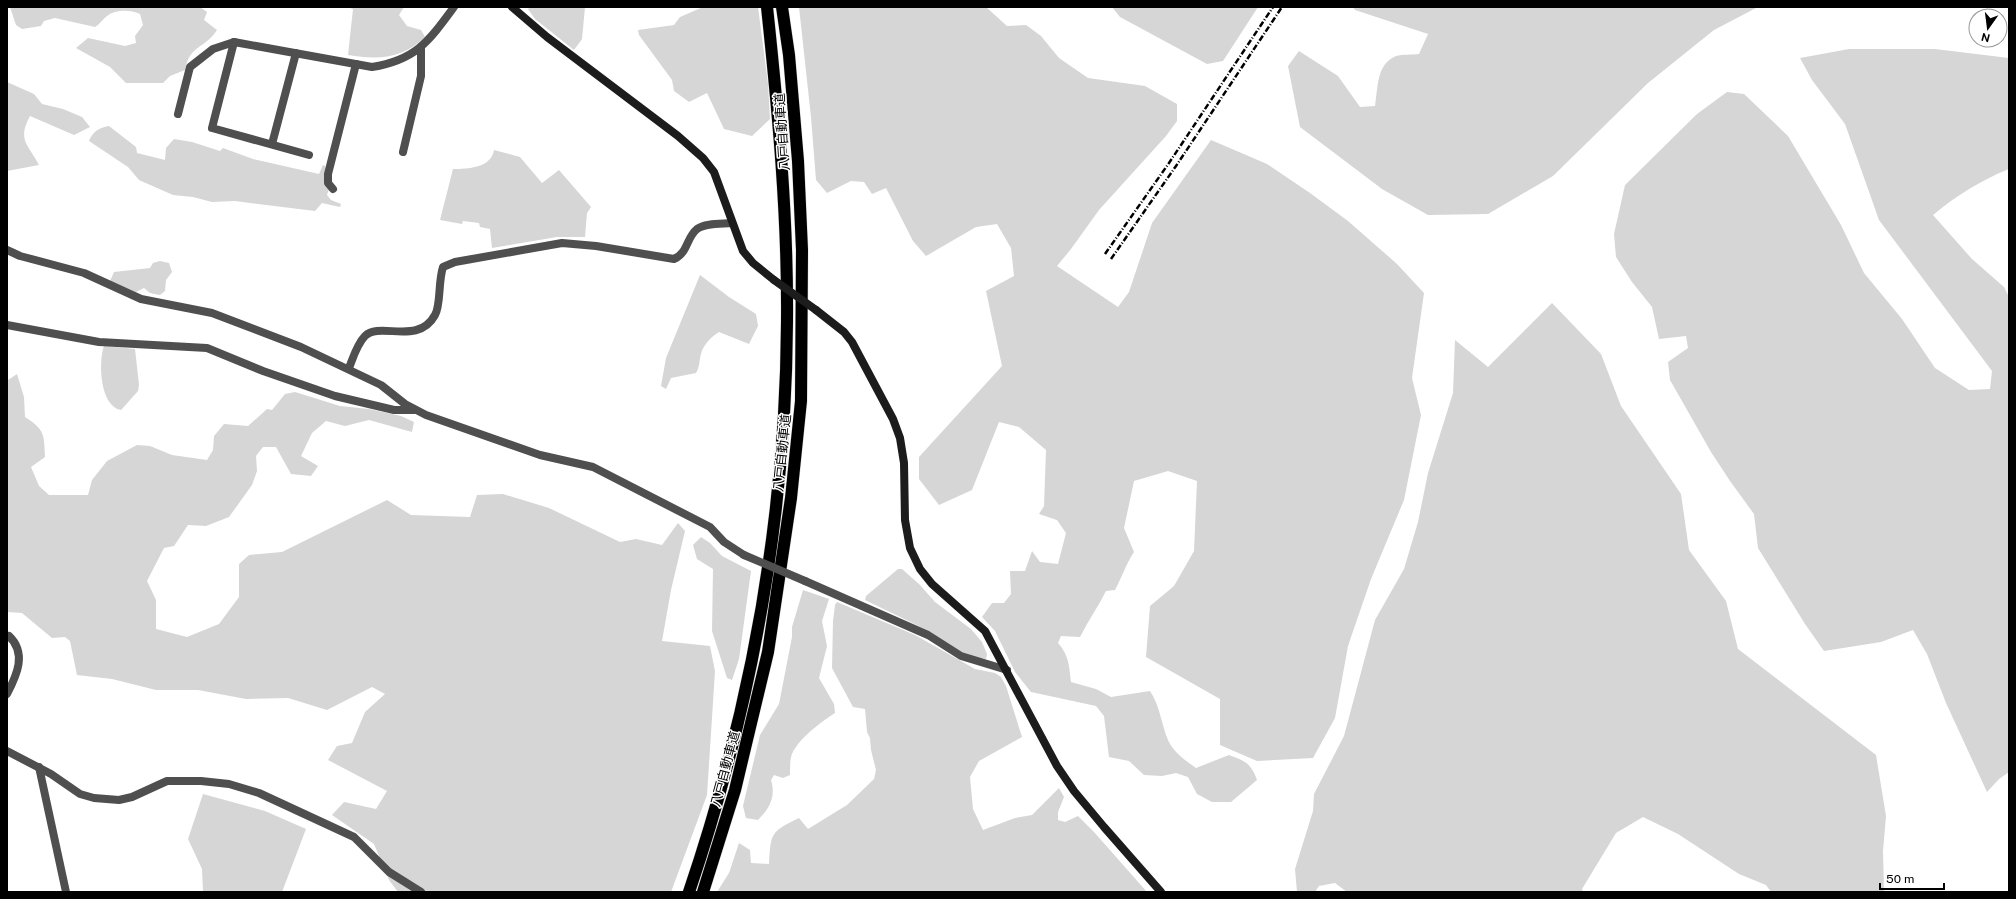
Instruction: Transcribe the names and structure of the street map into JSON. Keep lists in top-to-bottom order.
{
  "streets": {
    "highway": ["八戸自動車道"]
  },
  "scale_bar": "50 m",
  "north": "bottom"
}
